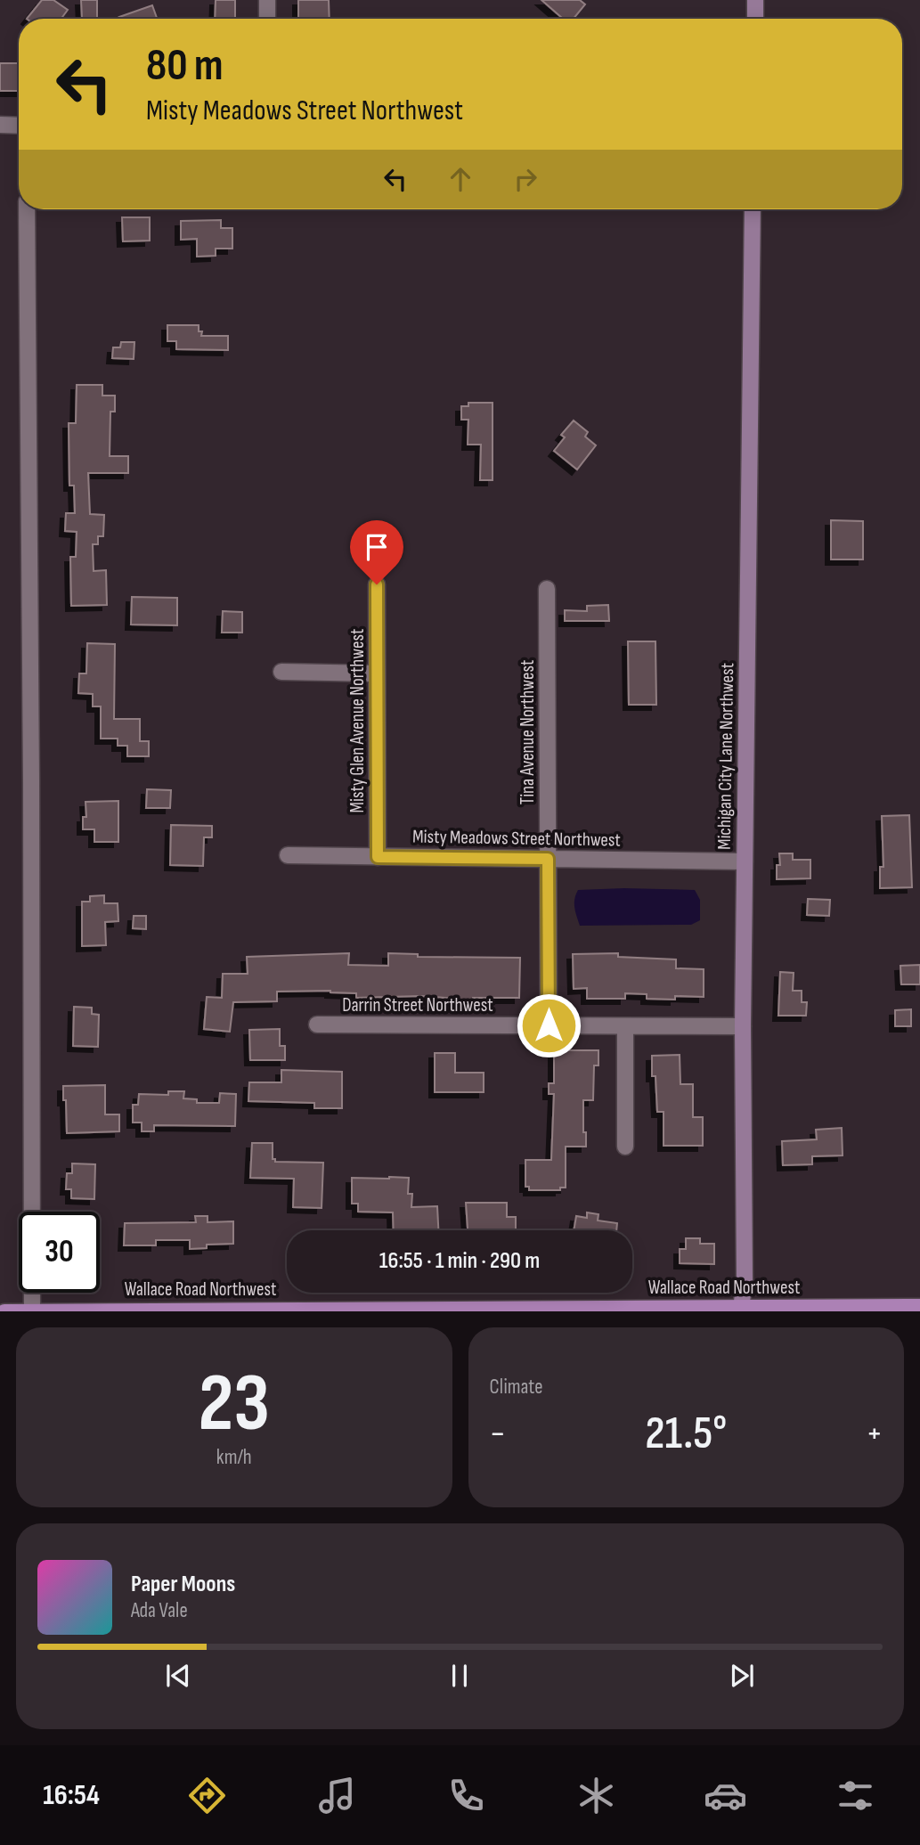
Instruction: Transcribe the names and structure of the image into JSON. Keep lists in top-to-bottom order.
{
  "streets": {
    "main road": ["Wallace Road Northwest"],
    "street": [
      "Misty Glen Avenue Northwest",
      "Tina Avenue Northwest",
      "Michigan City Lane Northwest",
      "Misty Meadows Street Northwest",
      "Darrin Street Northwest"
    ]
  },
  "crossings": [
    ["Misty Glen Avenue Northwest", "Misty Meadows Street Northwest"],
    ["Tina Avenue Northwest", "Misty Meadows Street Northwest"],
    ["Tina Avenue Northwest", "Darrin Street Northwest"],
    ["Michigan City Lane Northwest", "Misty Meadows Street Northwest"],
    ["Michigan City Lane Northwest", "Darrin Street Northwest"],
    ["Michigan City Lane Northwest", "Wallace Road Northwest"]
  ],
  "page": {
    "turn": ["80 m", "Misty Meadows Street Northwest"],
    "limit": "30",
    "trip": "16:55 · 1 min · 290 m",
    "tile": [
      ["23", "km/h"],
      "Climate"
    ],
    "heat": ["−", "21.5°", "+"],
    "song": ["Paper Moons", "Ada Vale"],
    "tabs": "16:54"
  }
}
